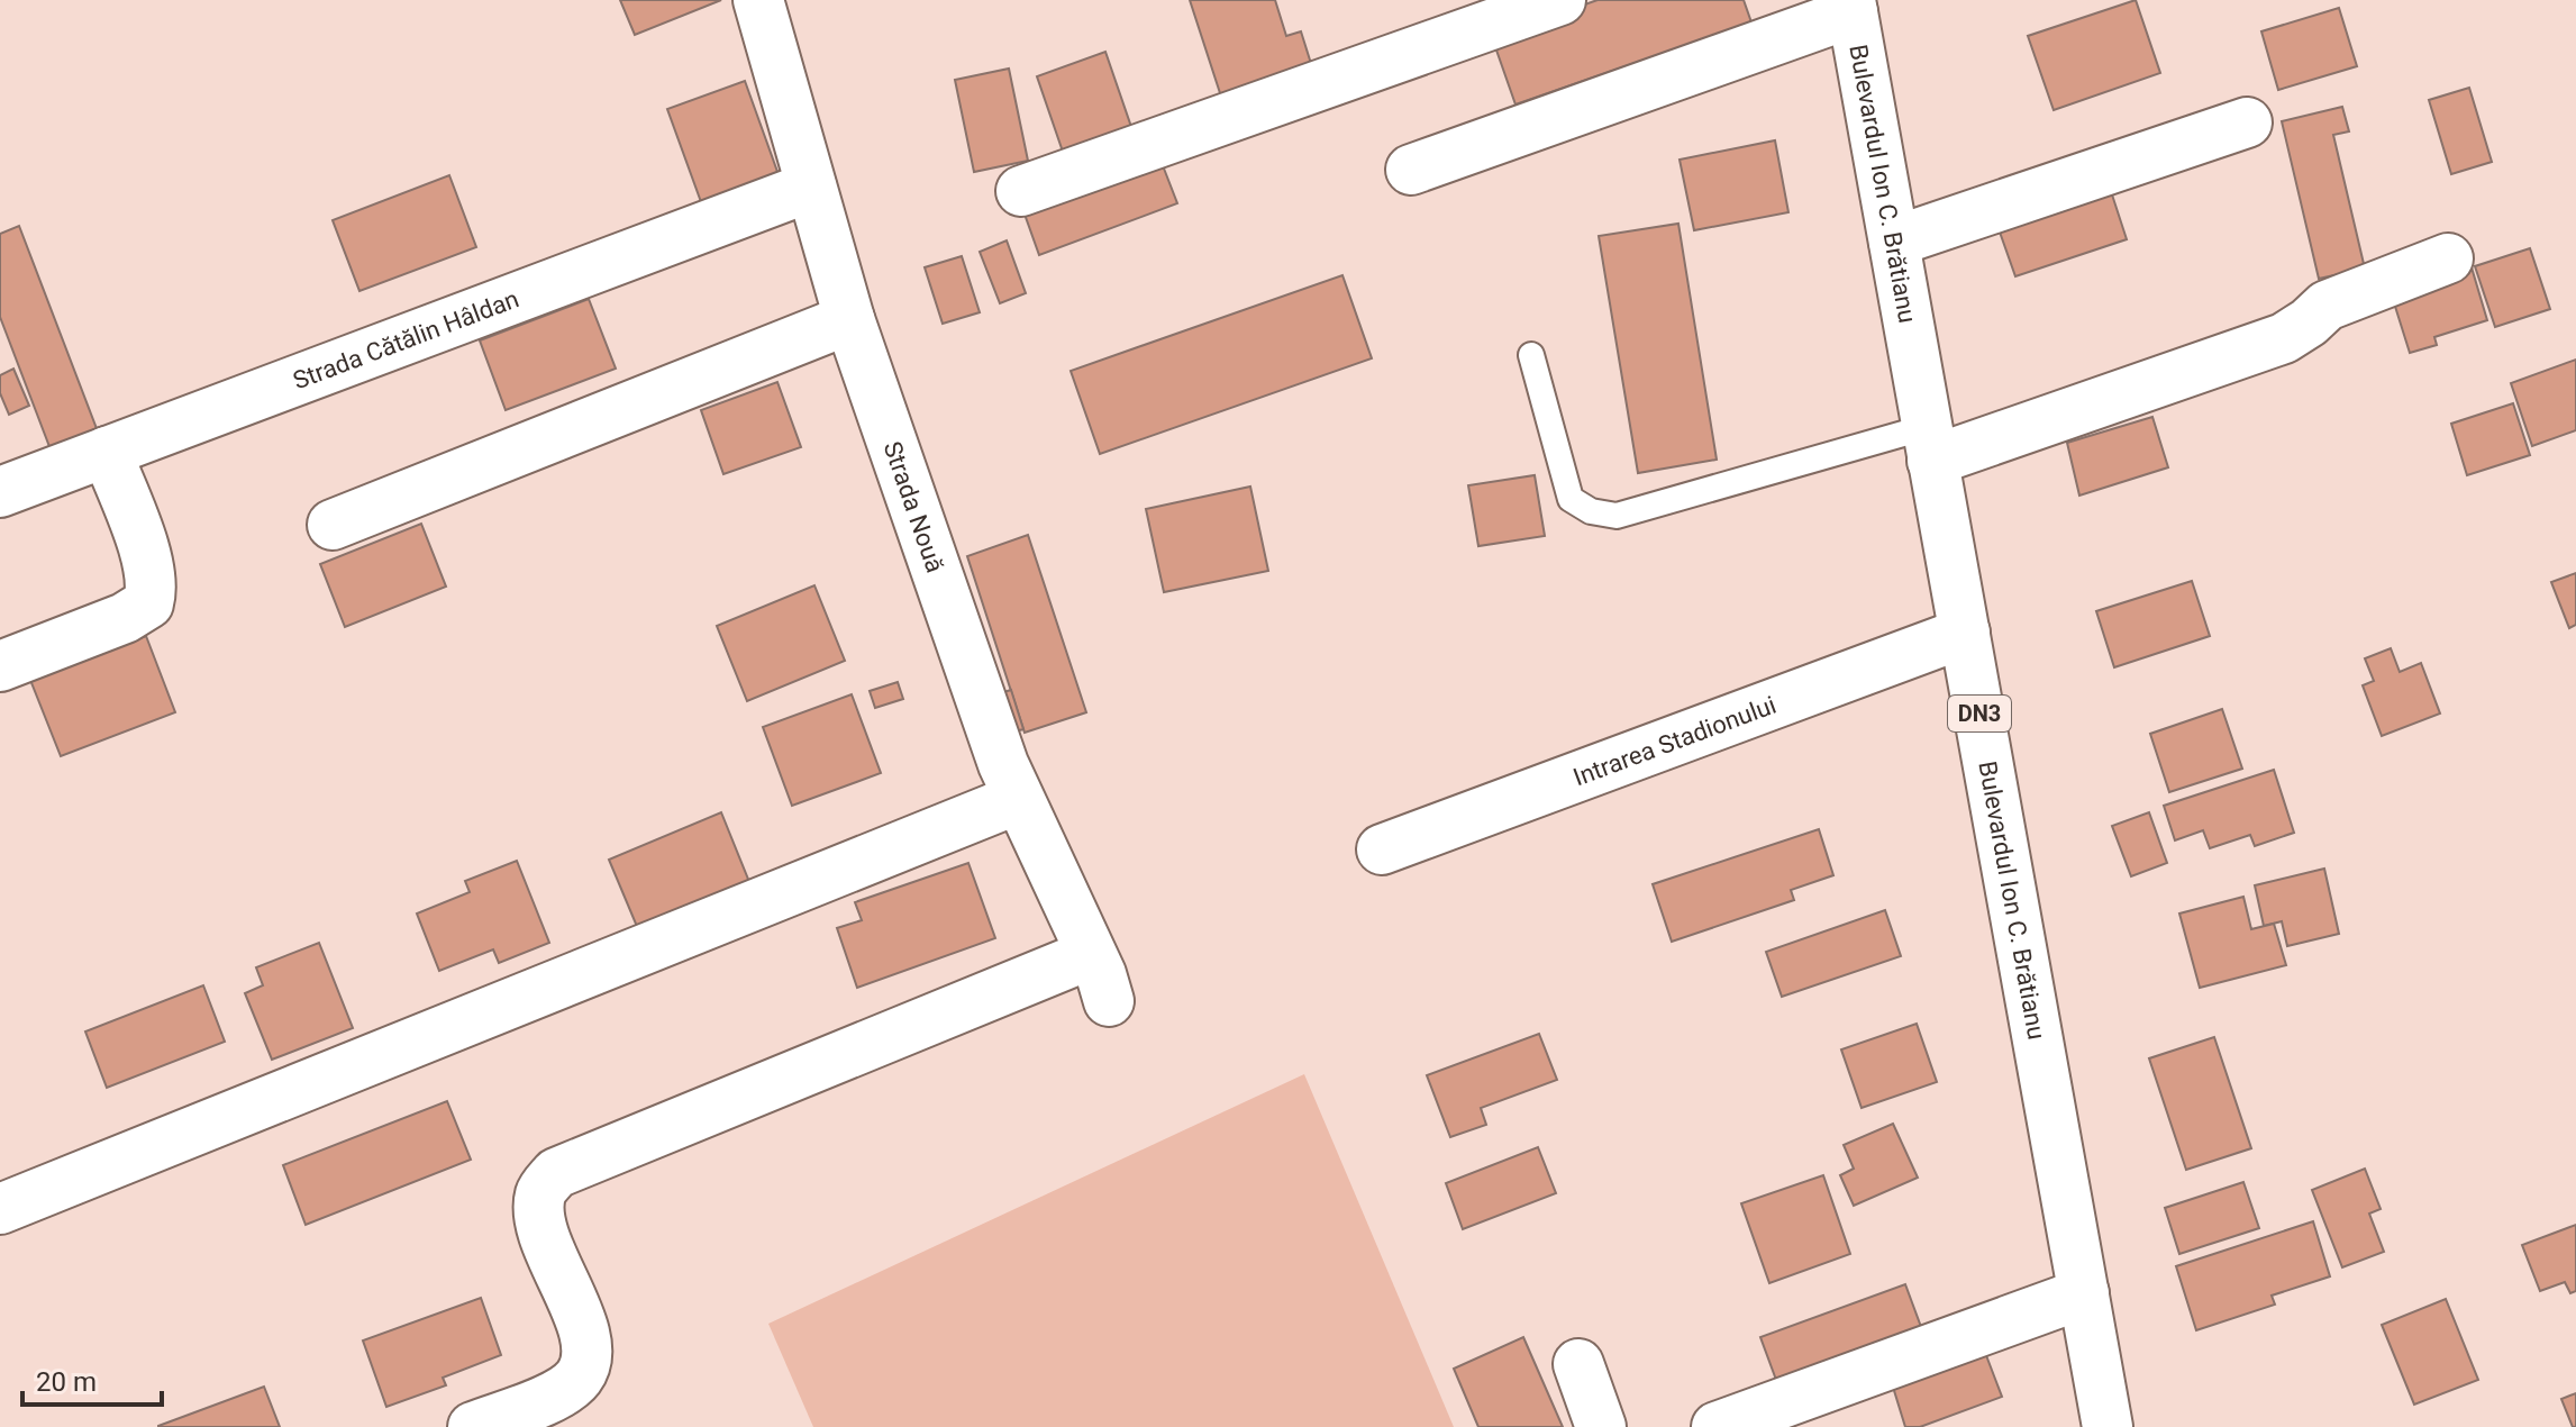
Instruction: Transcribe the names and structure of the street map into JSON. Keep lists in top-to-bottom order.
{
  "streets": {
    "street": [
      "Bulevardul Ion C. Brătianu",
      "Strada Cătălin Hâldan",
      "Strada Nouă",
      "DN3",
      "Intrarea Stadionului"
    ]
  },
  "crossings": [
    ["Bulevardul Ion C. Brătianu", "Intrarea Stadionului"],
    ["Strada Cătălin Hâldan", "Strada Nouă"]
  ],
  "scale_bar": "20 m"
}
